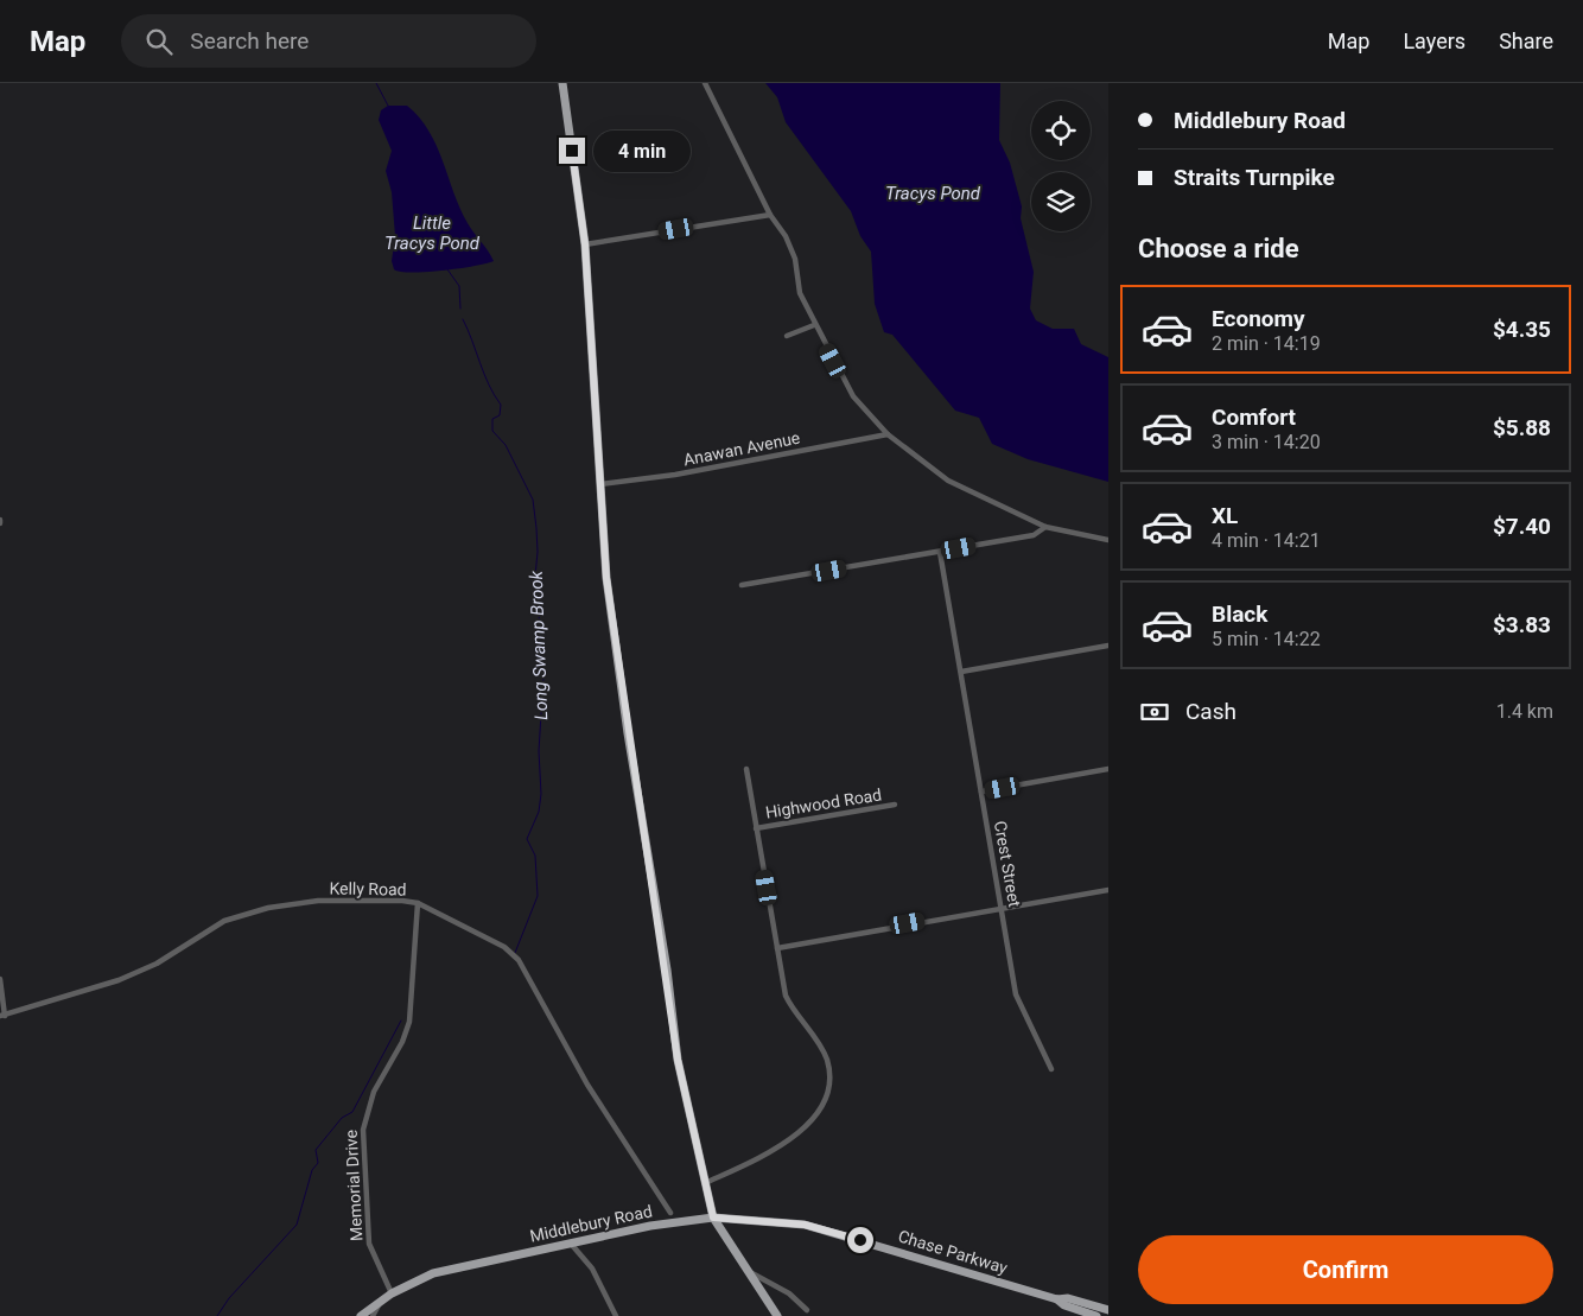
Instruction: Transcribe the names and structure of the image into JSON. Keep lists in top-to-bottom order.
{
  "streets": {
    "main road": ["Middlebury Road", "Chase Parkway"],
    "street": [
      "Anawan Avenue",
      "Highwood Road",
      "Crest Street",
      "Kelly Road",
      "Memorial Drive"
    ]
  },
  "crossings": [
    ["Kelly Road", "Memorial Drive"],
    ["Memorial Drive", "Middlebury Road"],
    ["Middlebury Road", "Chase Parkway"]
  ],
  "water": ["Tracys Pond", "Little Tracys Pond", "Long Swamp Brook"],
  "page": {
    "header": "Map",
    "search": "Search here",
    "nav": ["Map", "Layers", "Share"],
    "banner": ["Middlebury Road", "Straits Turnpike"],
    "bubble": "4 min",
    "heading": "Choose a ride",
    "list": [
      {
        "name": "Economy",
        "note": "2 min · 14:19",
        "value": "$4.35"
      },
      {
        "name": "Comfort",
        "note": "3 min · 14:20",
        "value": "$5.88"
      },
      {
        "name": "XL",
        "note": "4 min · 14:21",
        "value": "$7.40"
      },
      {
        "name": "Black",
        "note": "5 min · 14:22",
        "value": "$3.83"
      }
    ],
    "pay": ["Cash", "1.4 km"],
    "buttons": "Confirm"
  }
}
